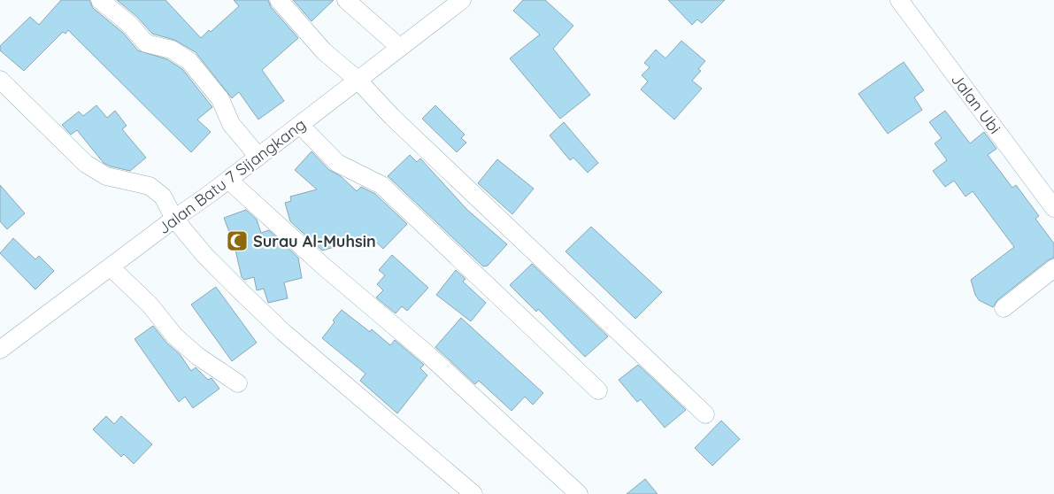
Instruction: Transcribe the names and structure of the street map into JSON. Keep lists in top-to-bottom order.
{
  "streets": {
    "street": ["Jalan Ubi", "Jalan Batu 7 Sijangkang"]
  },
  "places": {
    "mosque": ["Surau Al-Muhsin"]
  }
}
